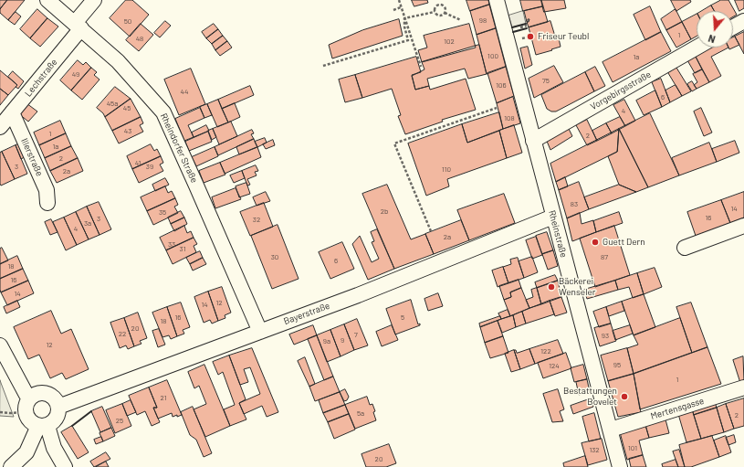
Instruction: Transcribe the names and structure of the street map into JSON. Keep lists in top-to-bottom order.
{
  "streets": {
    "street": [
      "Lechstraße",
      "Vorgebirgsstraße",
      "Rheindorfer Straße",
      "Illerstraße",
      "Rheinstraße",
      "Bayerstraße",
      "Mertensgasse"
    ]
  },
  "crossings": [
    ["Lechstraße", "Rheindorfer Straße"],
    ["Lechstraße", "Illerstraße"],
    ["Vorgebirgsstraße", "Rheinstraße"],
    ["Rheindorfer Straße", "Bayerstraße"],
    ["Rheinstraße", "Bayerstraße"],
    ["Rheinstraße", "Mertensgasse"]
  ],
  "places": [
    "Friseur Teubl",
    "Guett Dern",
    "Bäckerei Wenseler",
    "Bestattungen Bovelet"
  ],
  "house_numbers": [
    "98",
    "50",
    "1",
    "48",
    "102",
    "100",
    "1a",
    "49",
    "75",
    "106",
    "44",
    "6",
    "45a",
    "45",
    "4",
    "108",
    "43",
    "1",
    "2",
    "1a",
    "2",
    "41",
    "3",
    "39",
    "110",
    "2a",
    "83",
    "14",
    "2b",
    "35",
    "16",
    "3",
    "32",
    "3a",
    "4",
    "2a",
    "33",
    "31",
    "30",
    "87",
    "6",
    "18",
    "16",
    "14",
    "12",
    "14",
    "16",
    "5",
    "18",
    "20",
    "22",
    "7",
    "93",
    "9",
    "9a",
    "12",
    "122",
    "95",
    "124",
    "1",
    "21",
    "5a",
    "2",
    "25",
    "101",
    "132",
    "20"
  ],
  "north": "bottom"
}
